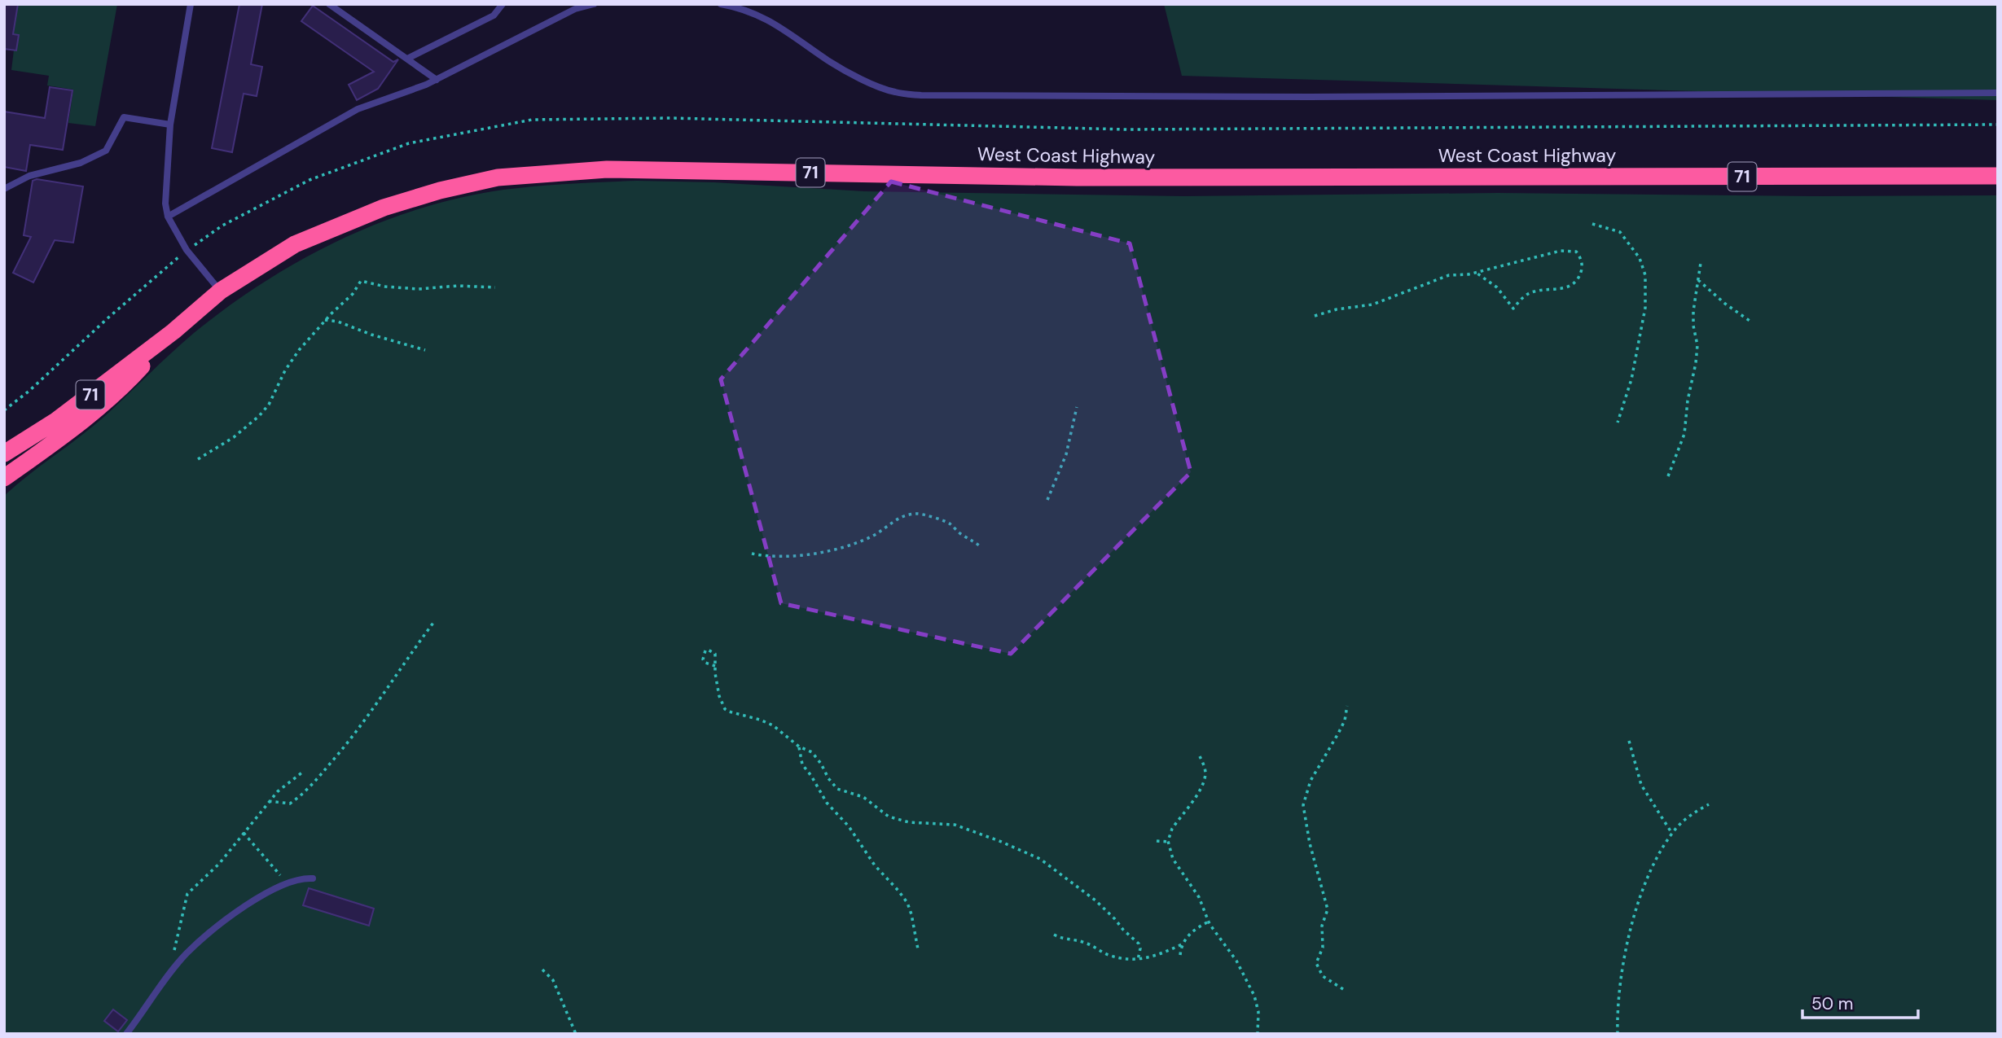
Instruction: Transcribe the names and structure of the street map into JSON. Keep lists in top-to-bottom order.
{
  "streets": {
    "highway": ["West Coast Highway", "71"]
  },
  "scale_bar": "50 m"
}
